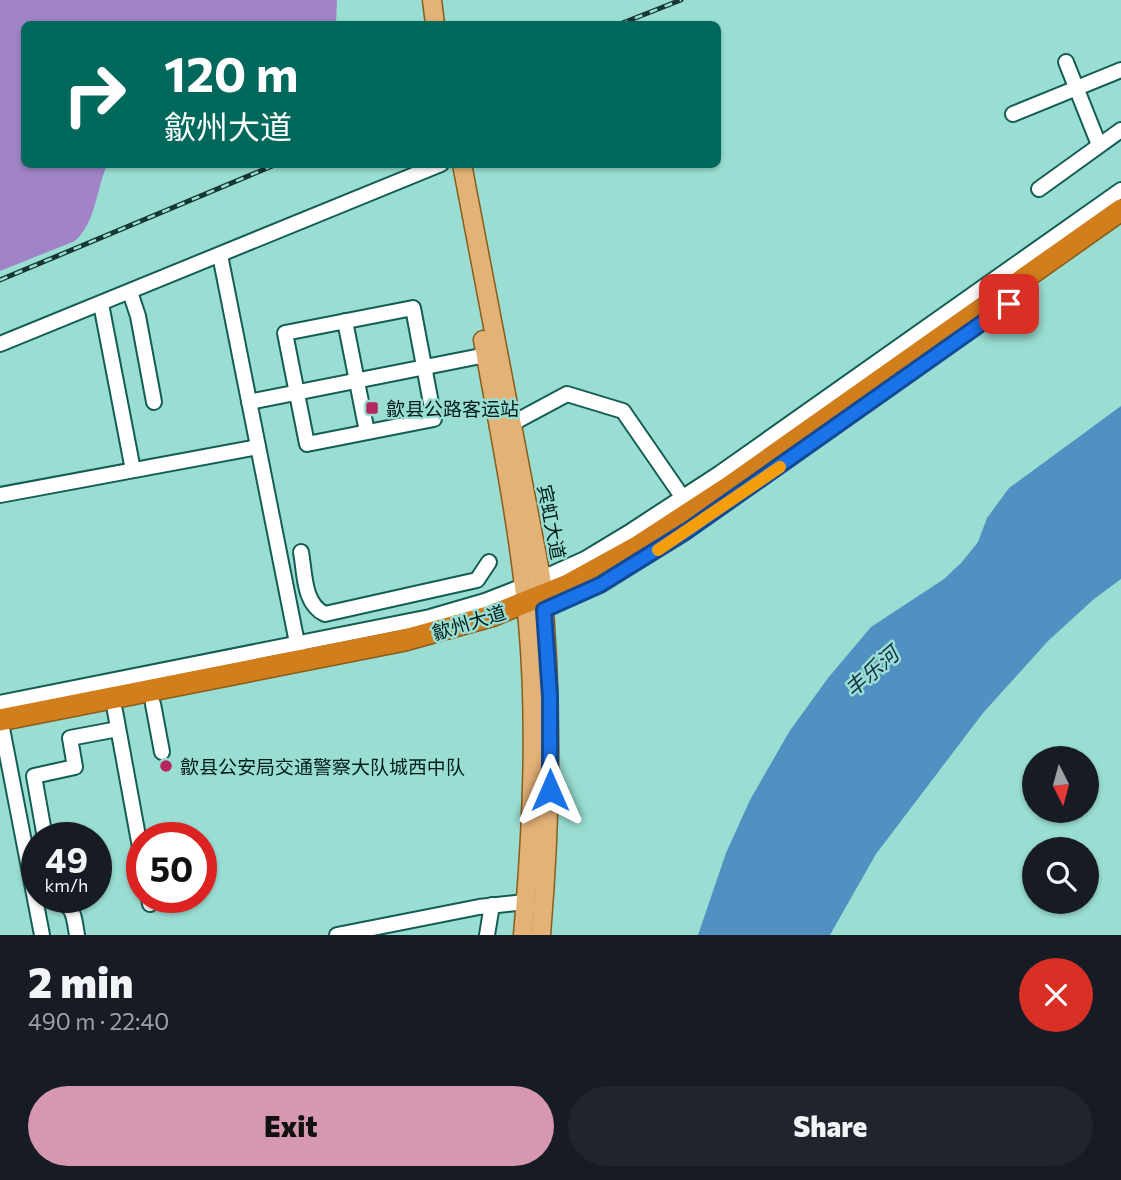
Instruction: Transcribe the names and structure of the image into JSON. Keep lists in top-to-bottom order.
{
  "streets": {
    "highway": ["歙州大道"],
    "main road": ["宾虹大道"]
  },
  "crossings": [
    ["宾虹大道", "歙州大道"]
  ],
  "water": ["丰乐河"],
  "places": {
    "transit": ["歙县公路客运站"],
    "other": ["歙县公安局交通警察大队城西中队"]
  },
  "north": "bottom",
  "page": {
    "turn": ["120 m", "歙州大道"],
    "speed": "49 km/h",
    "limit": "50",
    "heading": ["2 min", "490 m · 22:40"],
    "buttons": ["Exit", "Share"]
  }
}
